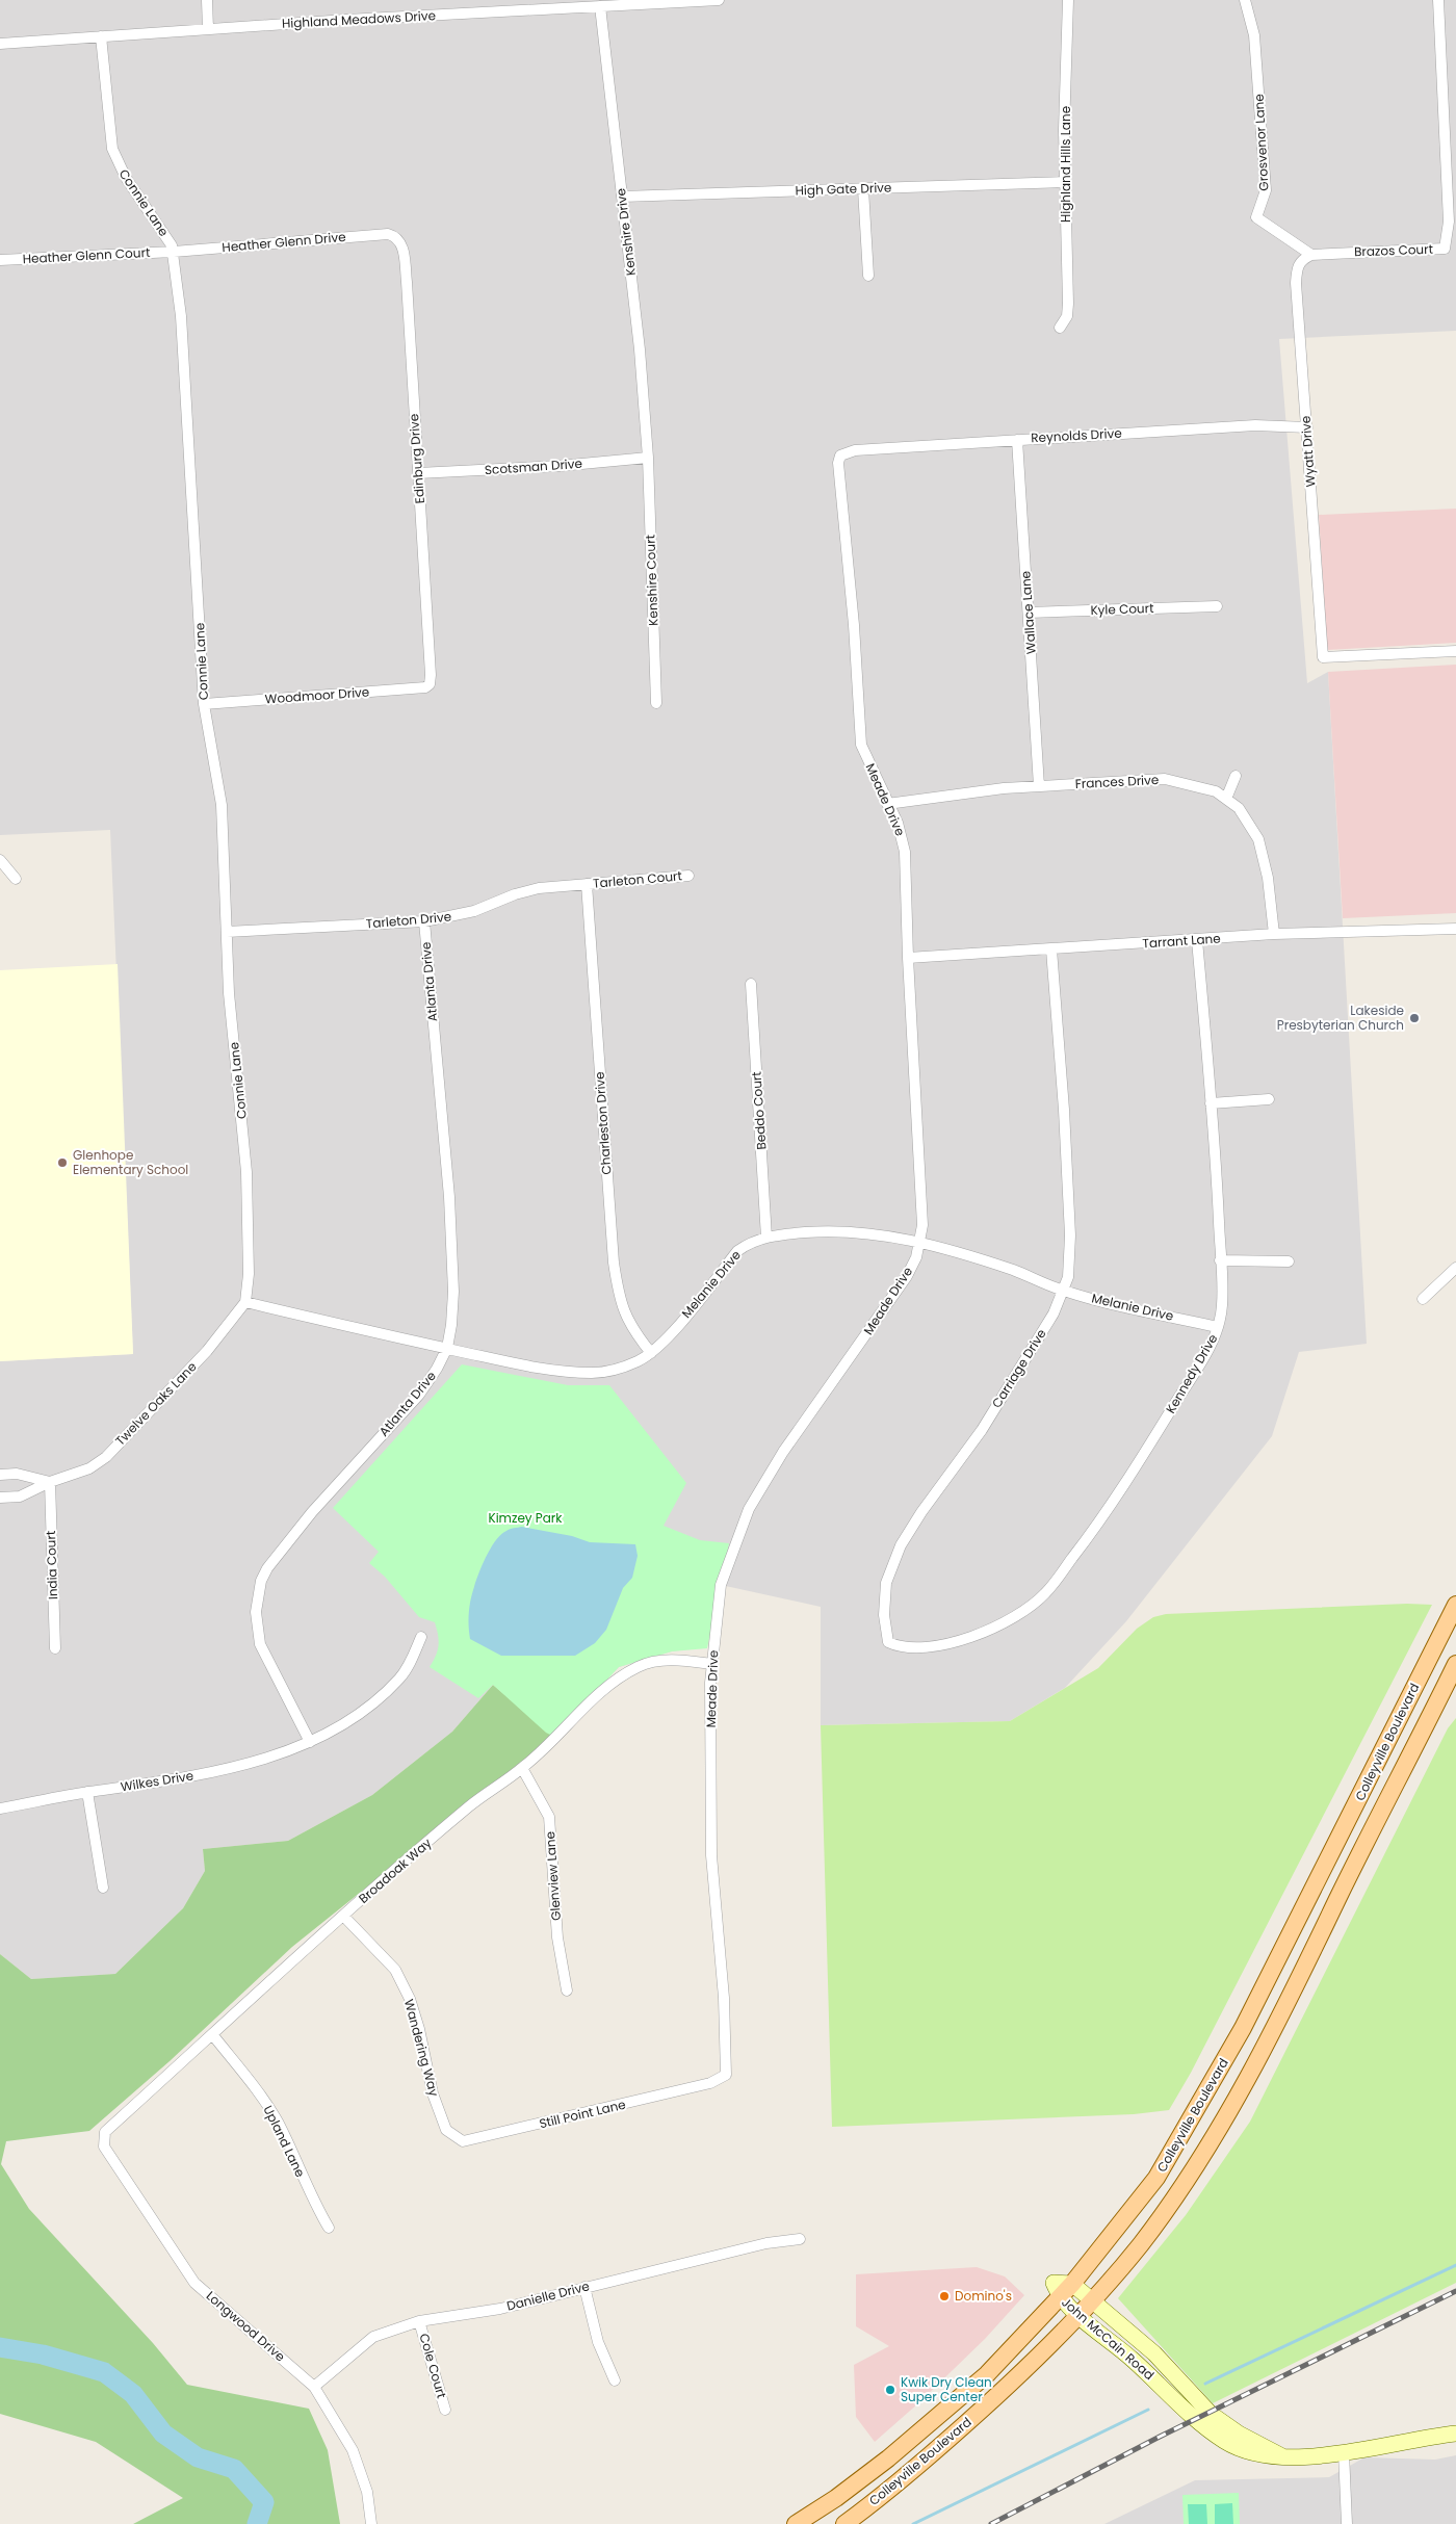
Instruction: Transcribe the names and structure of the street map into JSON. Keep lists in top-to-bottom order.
{
  "streets": {
    "main road": ["Colleyville Boulevard", "John McCain Road"],
    "street": [
      "Highland Meadows Drive",
      "Grosvenor Lane",
      "Highland Hills Lane",
      "High Gate Drive",
      "Connie Lane",
      "Kenshire Drive",
      "Heather Glenn Drive",
      "Brazos Court",
      "Heather Glenn Court",
      "Reynolds Drive",
      "Wyatt Drive",
      "Edinburg Drive",
      "Scotsman Drive",
      "Kenshire Court",
      "Kyle Court",
      "Wallace Lane",
      "Woodmoor Drive",
      "Frances Drive",
      "Meade Drive",
      "Tarleton Court",
      "Tarleton Drive",
      "Tarrant Lane",
      "Atlanta Drive",
      "Beddo Court",
      "Charleston Drive",
      "Melanie Drive",
      "Carriage Drive",
      "Kennedy Drive",
      "Twelve Oaks Lane",
      "India Court",
      "Wilkes Drive",
      "Broadoak Way",
      "Glenview Lane",
      "Wandering Way",
      "Still Point Lane",
      "Upland Lane",
      "Danielle Drive",
      "Longwood Drive",
      "Cole Court"
    ]
  },
  "crossings": [
    ["Highland Meadows Drive", "Connie Lane"],
    ["Highland Meadows Drive", "Kenshire Drive"],
    ["Grosvenor Lane", "Brazos Court"],
    ["Grosvenor Lane", "Wyatt Drive"],
    ["Highland Hills Lane", "High Gate Drive"],
    ["High Gate Drive", "Kenshire Drive"],
    ["Connie Lane", "Heather Glenn Drive"],
    ["Connie Lane", "Heather Glenn Court"],
    ["Connie Lane", "Woodmoor Drive"],
    ["Connie Lane", "Tarleton Drive"],
    ["Connie Lane", "Melanie Drive"],
    ["Connie Lane", "Twelve Oaks Lane"],
    ["Kenshire Drive", "Scotsman Drive"],
    ["Kenshire Drive", "Kenshire Court"],
    ["Heather Glenn Drive", "Heather Glenn Court"],
    ["Heather Glenn Drive", "Edinburg Drive"],
    ["Brazos Court", "Wyatt Drive"],
    ["Reynolds Drive", "Wyatt Drive"],
    ["Reynolds Drive", "Wallace Lane"],
    ["Reynolds Drive", "Meade Drive"],
    ["Edinburg Drive", "Scotsman Drive"],
    ["Edinburg Drive", "Woodmoor Drive"],
    ["Scotsman Drive", "Kenshire Court"],
    ["Kyle Court", "Wallace Lane"],
    ["Wallace Lane", "Frances Drive"],
    ["Frances Drive", "Meade Drive"],
    ["Frances Drive", "Tarrant Lane"],
    ["Meade Drive", "Tarrant Lane"],
    ["Meade Drive", "Melanie Drive"],
    ["Meade Drive", "Broadoak Way"],
    ["Meade Drive", "Still Point Lane"],
    ["Tarleton Court", "Tarleton Drive"],
    ["Tarleton Court", "Charleston Drive"],
    ["Tarleton Drive", "Atlanta Drive"],
    ["Tarleton Drive", "Charleston Drive"],
    ["Tarrant Lane", "Carriage Drive"],
    ["Tarrant Lane", "Kennedy Drive"],
    ["Atlanta Drive", "Melanie Drive"],
    ["Atlanta Drive", "Wilkes Drive"],
    ["Beddo Court", "Melanie Drive"],
    ["Charleston Drive", "Melanie Drive"],
    ["Melanie Drive", "Carriage Drive"],
    ["Melanie Drive", "Kennedy Drive"],
    ["Melanie Drive", "Twelve Oaks Lane"],
    ["Carriage Drive", "Kennedy Drive"],
    ["Twelve Oaks Lane", "India Court"],
    ["Colleyville Boulevard", "John McCain Road"],
    ["Broadoak Way", "Glenview Lane"],
    ["Broadoak Way", "Wandering Way"],
    ["Broadoak Way", "Upland Lane"],
    ["Broadoak Way", "Longwood Drive"],
    ["Wandering Way", "Still Point Lane"],
    ["Danielle Drive", "Longwood Drive"],
    ["Danielle Drive", "Cole Court"]
  ],
  "parks": ["Kimzey Park"],
  "places": [
    "Lakeside Presbyterian Church",
    "Glenhope Elementary School",
    "Domino's",
    "Kwik Dry Clean Super Center"
  ]
}
